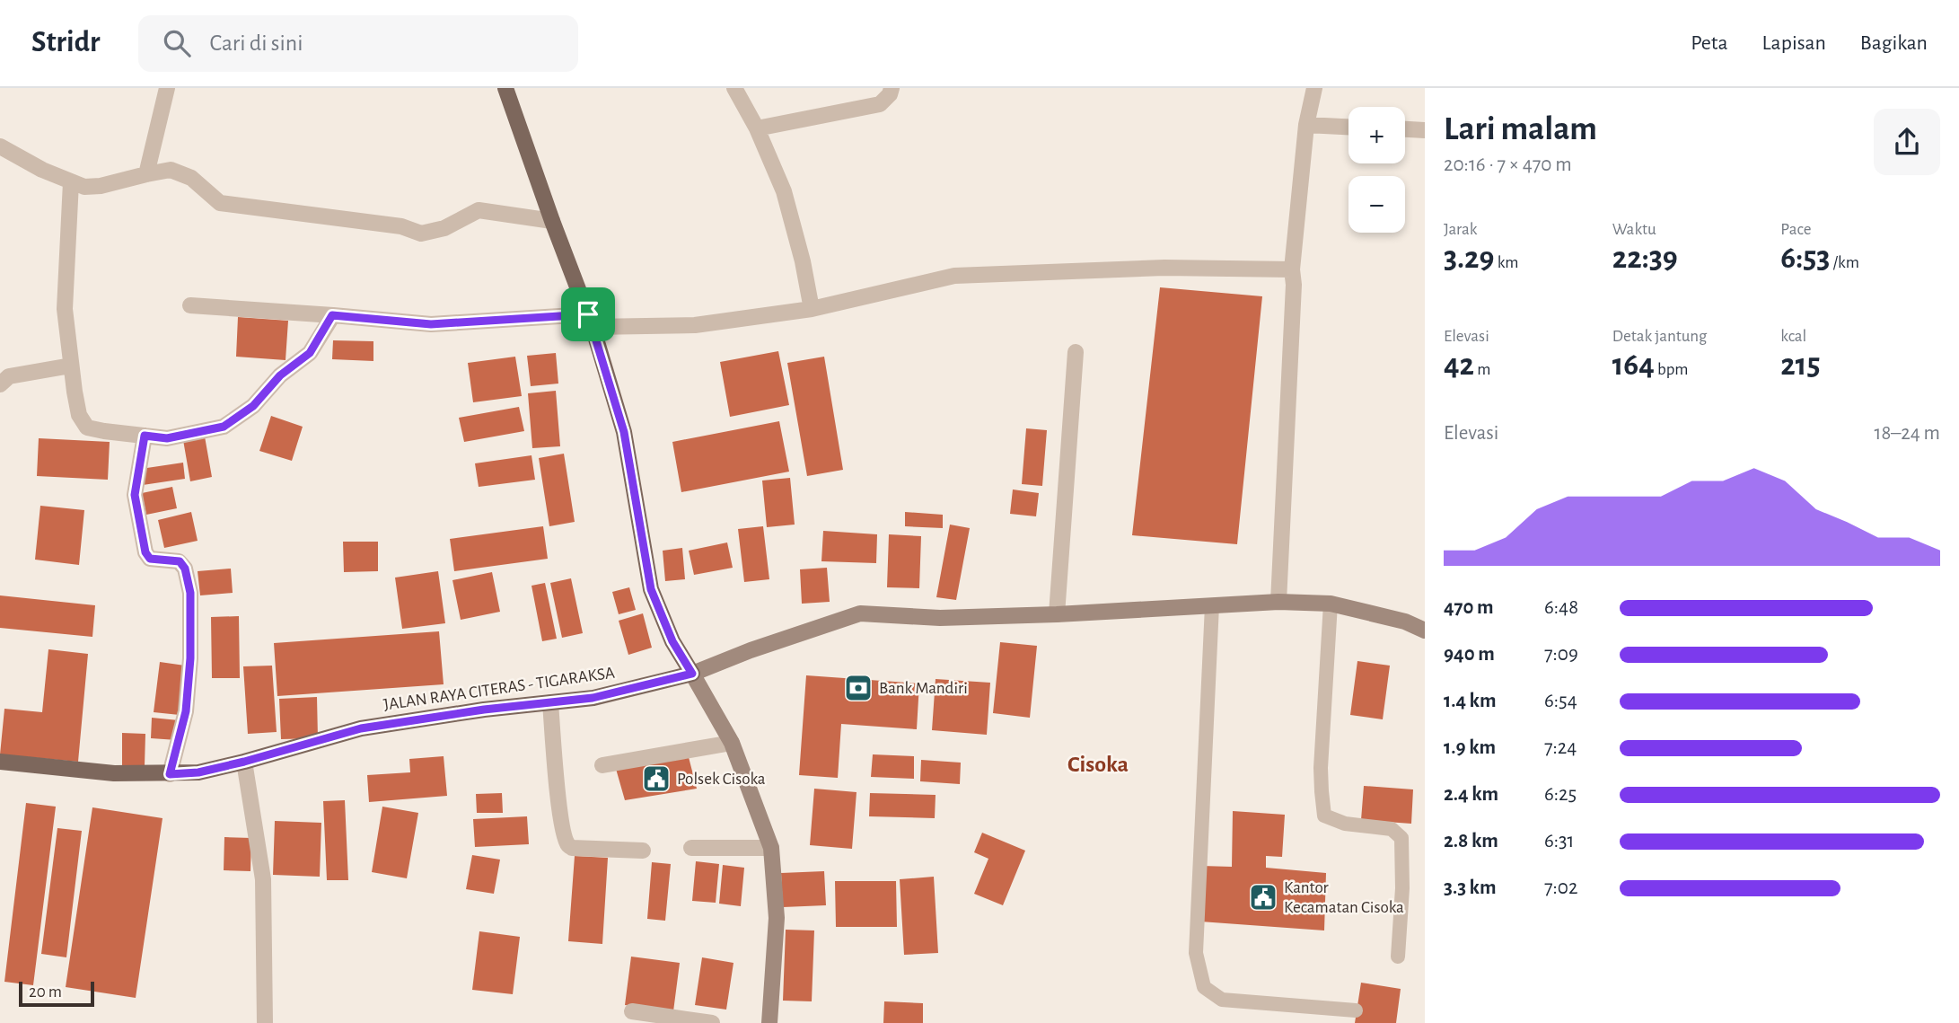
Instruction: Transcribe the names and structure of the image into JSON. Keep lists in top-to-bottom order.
{
  "streets": {
    "main road": ["JALAN RAYA CITERAS - TIGARAKSA"]
  },
  "districts": ["Cisoka"],
  "places": {
    "bank": ["Bank Mandiri"],
    "public building": ["Polsek Cisoka", "Kantor Kecamatan Cisoka"]
  },
  "scale_bar": "20 m",
  "page": {
    "header": "Stridr",
    "search": "Cari di sini",
    "nav": ["Peta", "Lapisan", "Bagikan"],
    "heading": ["Lari malam", "20:16 · 7 × 470 m"],
    "map_buttons": ["+", "−"],
    "stats": [
      ["Jarak", "3.29 km"],
      ["Waktu", "22:39"],
      ["Pace", "6:53 /km"],
      ["Elevasi", "42 m"],
      ["Detak jantung", "164 bpm"],
      ["kcal", "215"]
    ],
    "chart": ["Elevasi", "18–24 m"],
    "list": [
      {
        "name": "470 m",
        "note": "6:48"
      },
      {
        "name": "940 m",
        "note": "7:09"
      },
      {
        "name": "1.4 km",
        "note": "6:54"
      },
      {
        "name": "1.9 km",
        "note": "7:24"
      },
      {
        "name": "2.4 km",
        "note": "6:25"
      },
      {
        "name": "2.8 km",
        "note": "6:31"
      },
      {
        "name": "3.3 km",
        "note": "7:02"
      }
    ],
    "scale": "20 m"
  }
}
